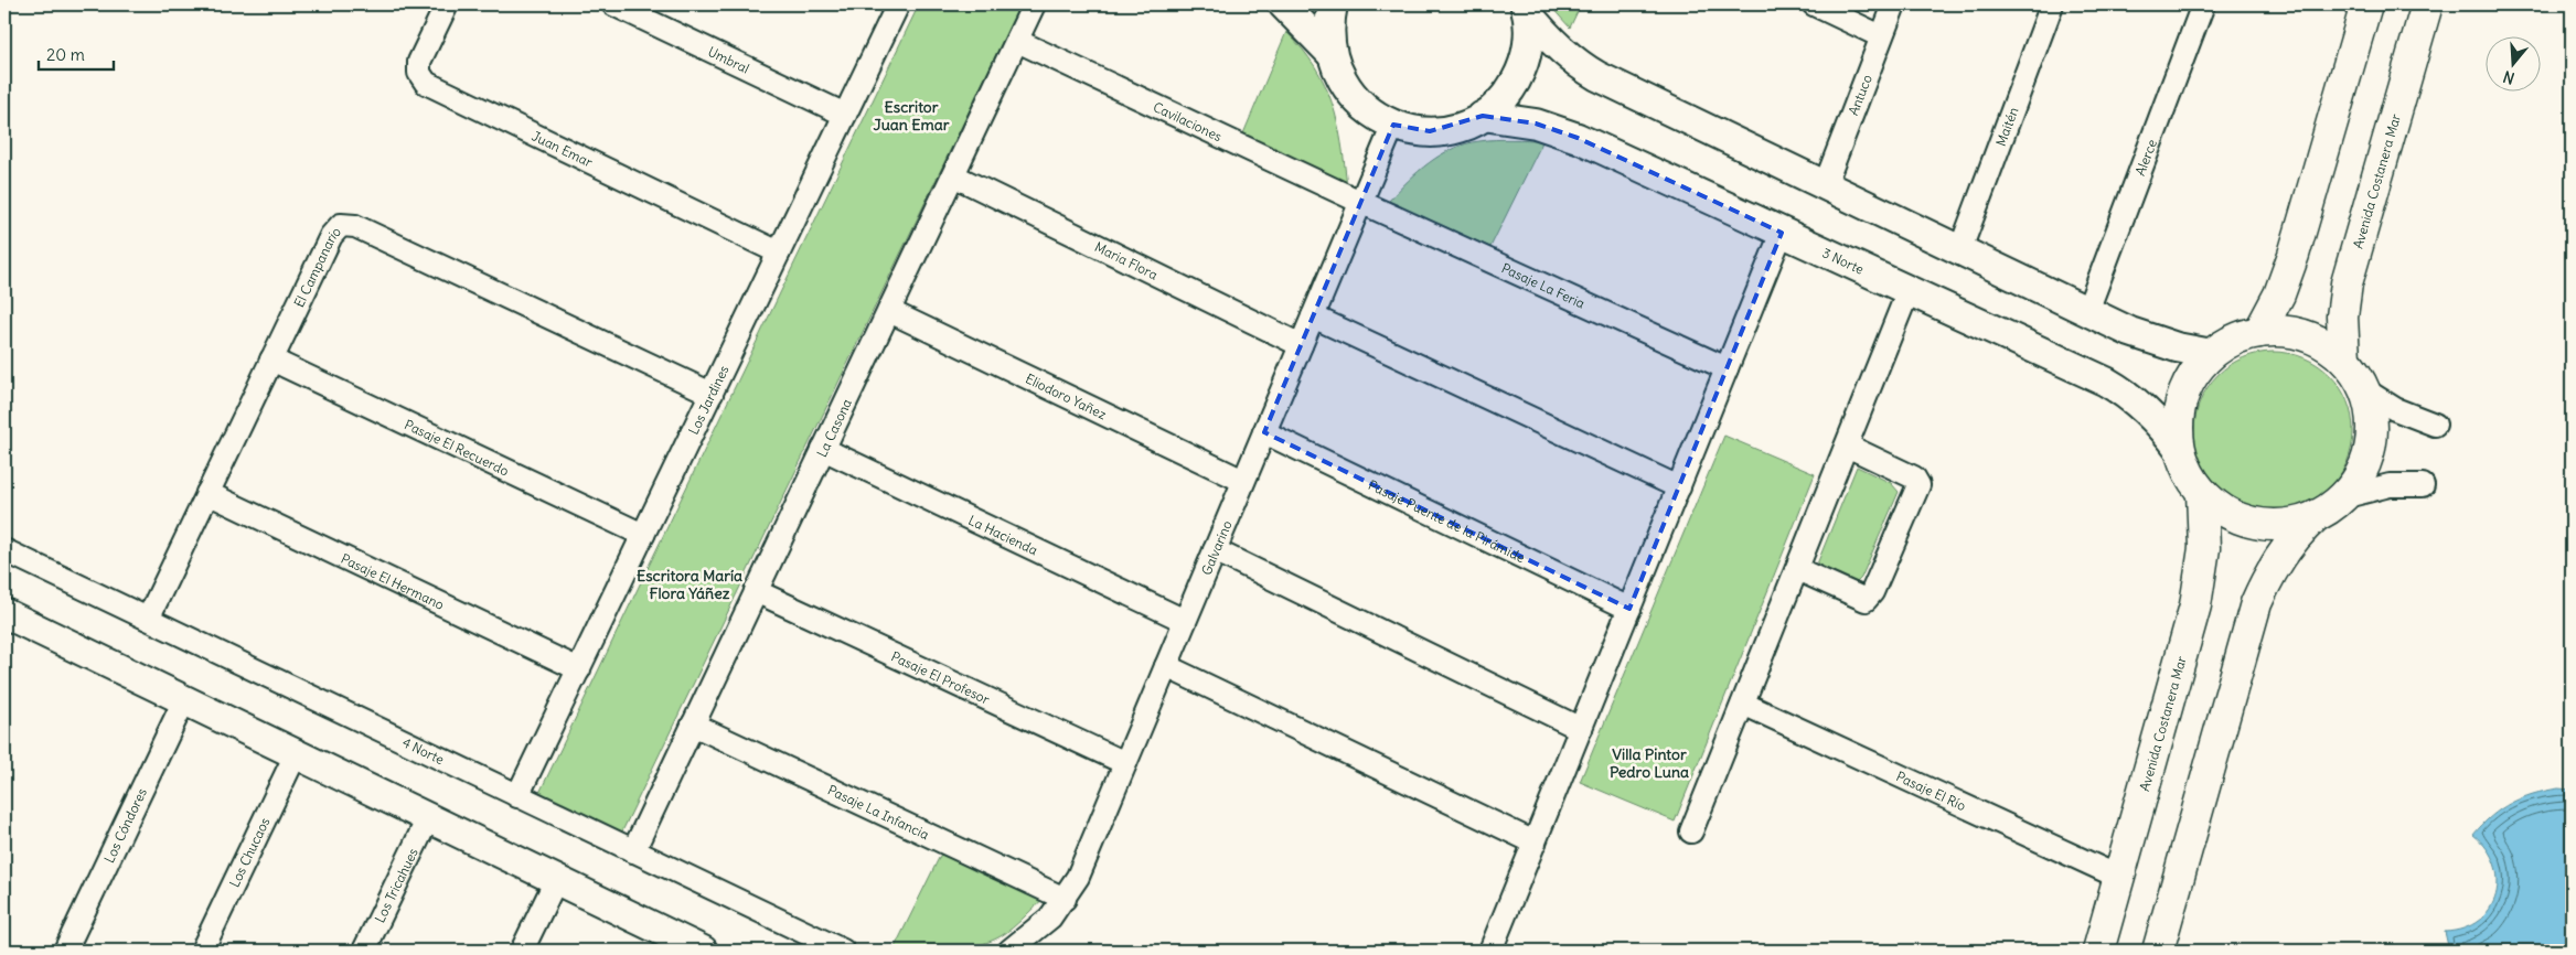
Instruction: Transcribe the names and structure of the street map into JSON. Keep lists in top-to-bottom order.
{
  "streets": {
    "main road": ["Avenida Costanera Mar"],
    "street": [
      "Umbral",
      "Antuco",
      "Cavilaciones",
      "Maitén",
      "Juan Emar",
      "Alerce",
      "Maria Flora",
      "3 Norte",
      "El Campanario",
      "Pasaje La Feria",
      "Eliodoro Yañez",
      "Los Jardines",
      "La Casona",
      "Pasaje El Recuerdo",
      "Pasaje Puente de la Pirámide",
      "La Hacienda",
      "Galvarino",
      "Pasaje El Hermano",
      "Pasaje El Profesor",
      "4 Norte",
      "Pasaje El Río",
      "Pasaje La Infancia",
      "Los Cóndores",
      "Los Chucaos",
      "Los Tricahues"
    ]
  },
  "crossings": [
    ["Umbral", "Los Jardines"],
    ["Cavilaciones", "Pasaje La Feria"],
    ["Cavilaciones", "La Casona"],
    ["Cavilaciones", "Galvarino"],
    ["Juan Emar", "Los Jardines"],
    ["Avenida Costanera Mar", "3 Norte"],
    ["Avenida Costanera Mar", "Pasaje El Río"],
    ["Maria Flora", "La Casona"],
    ["Maria Flora", "Galvarino"],
    ["El Campanario", "Los Jardines"],
    ["El Campanario", "Pasaje El Recuerdo"],
    ["El Campanario", "Pasaje El Hermano"],
    ["El Campanario", "4 Norte"],
    ["Pasaje La Feria", "Galvarino"],
    ["Eliodoro Yañez", "La Casona"],
    ["Eliodoro Yañez", "Galvarino"],
    ["Los Jardines", "Pasaje El Recuerdo"],
    ["Los Jardines", "Pasaje El Hermano"],
    ["Los Jardines", "4 Norte"],
    ["La Casona", "La Hacienda"],
    ["La Casona", "Pasaje El Profesor"],
    ["La Casona", "4 Norte"],
    ["La Casona", "Pasaje La Infancia"],
    ["Pasaje Puente de la Pirámide", "Galvarino"],
    ["La Hacienda", "Galvarino"],
    ["Galvarino", "Pasaje El Profesor"],
    ["Galvarino", "Pasaje La Infancia"]
  ],
  "districts": ["Escritor Juan Emar", "Escritora María Flora Yáñez", "Villa Pintor Pedro Luna"],
  "scale_bar": "20 m",
  "north": "bottom"
}
